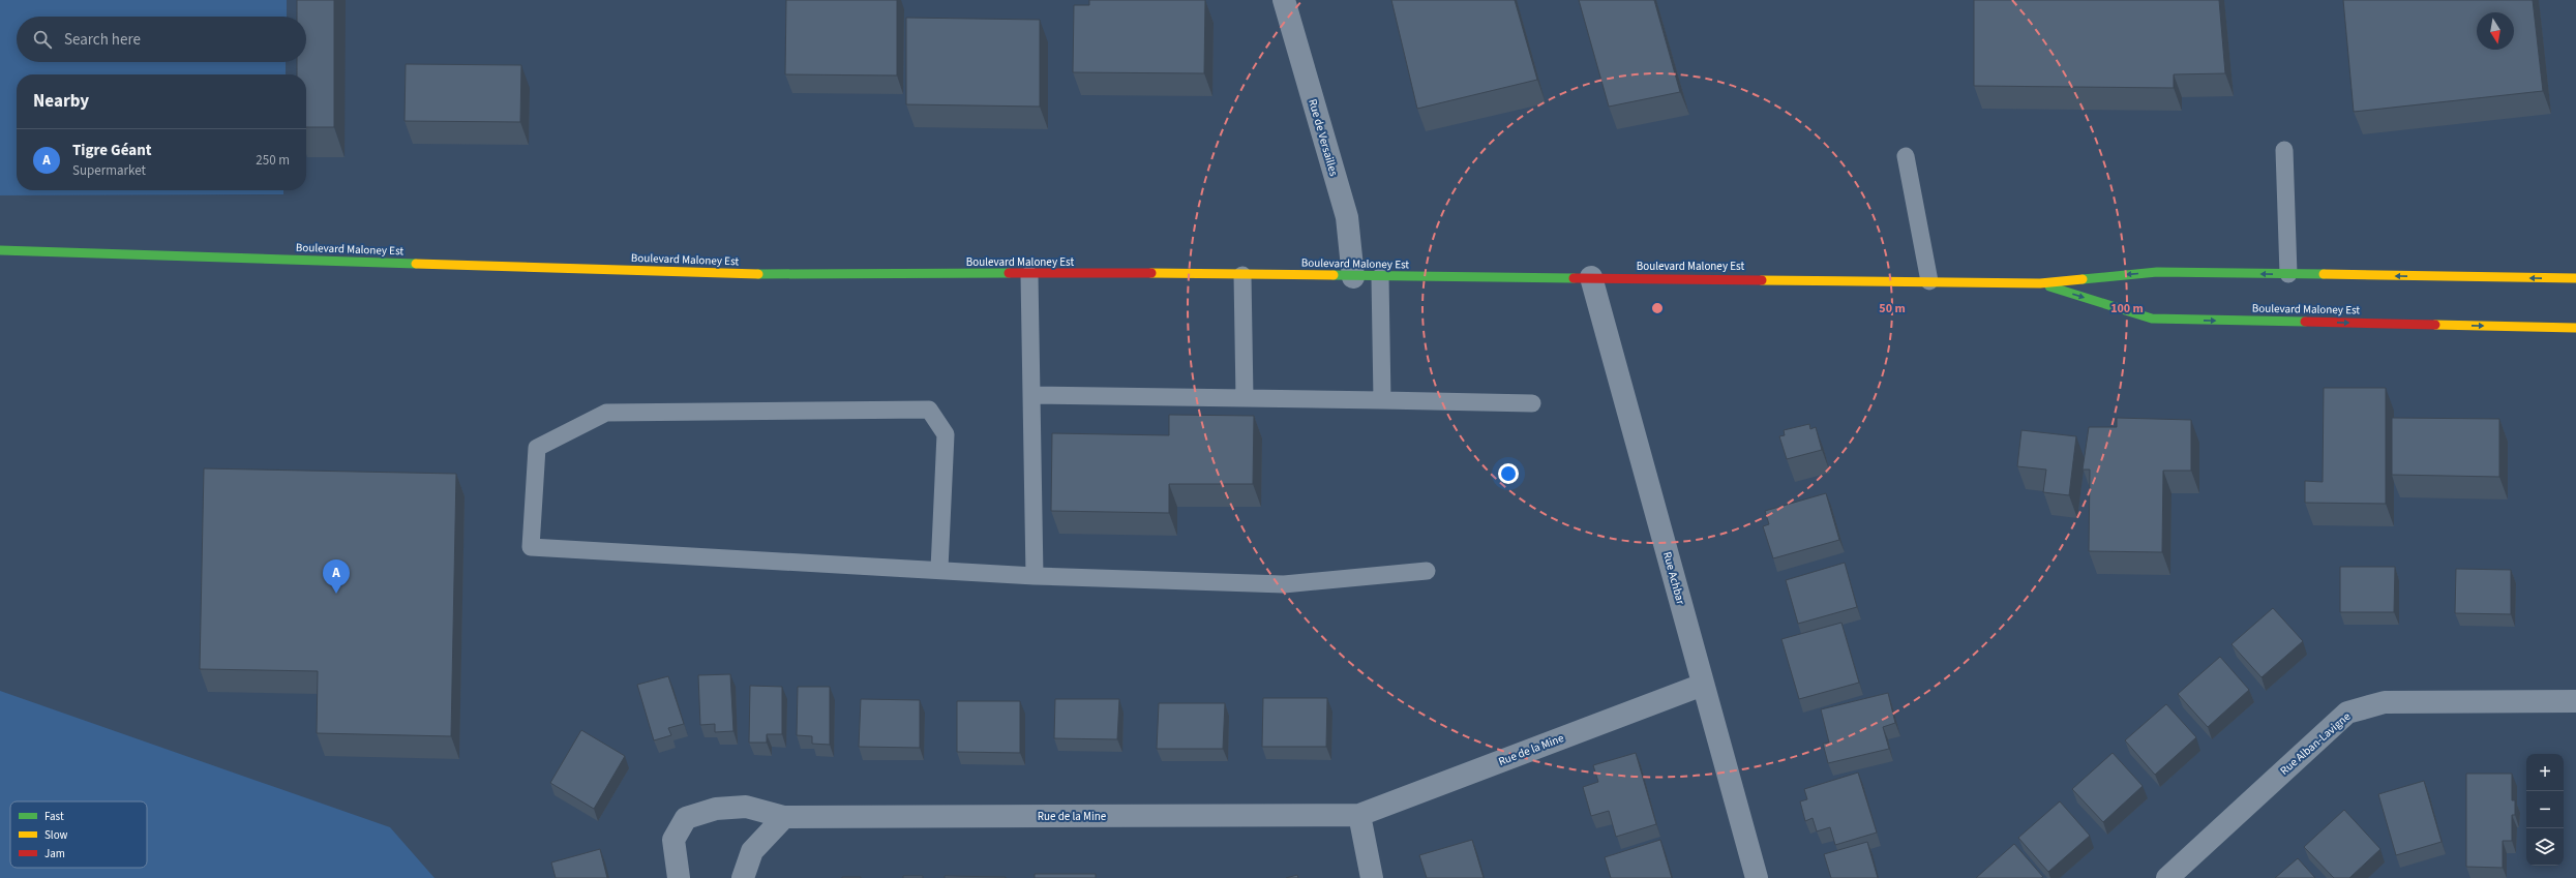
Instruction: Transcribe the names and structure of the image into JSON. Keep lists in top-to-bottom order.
{
  "streets": {
    "main road": ["Boulevard Maloney Est"],
    "street": [
      "Rue de Versailles",
      "Rue Achbar",
      "Rue Alban-Lavigne",
      "Rue de la Mine"
    ]
  },
  "crossings": [
    ["Rue de Versailles", "Boulevard Maloney Est"],
    ["Boulevard Maloney Est", "Rue Achbar"],
    ["Rue Achbar", "Rue de la Mine"]
  ],
  "legend": ["Fast", "Slow", "Jam"],
  "north": "bottom",
  "page": {
    "search": "Search here",
    "heading": "Nearby",
    "list": [
      {
        "mark": "A",
        "name": "Tigre Géant",
        "note": "Supermarket",
        "value": "250 m"
      }
    ],
    "pins": "A",
    "map_buttons": ["+", "−"]
  },
  "rings": ["50 m", "100 m"]
}
